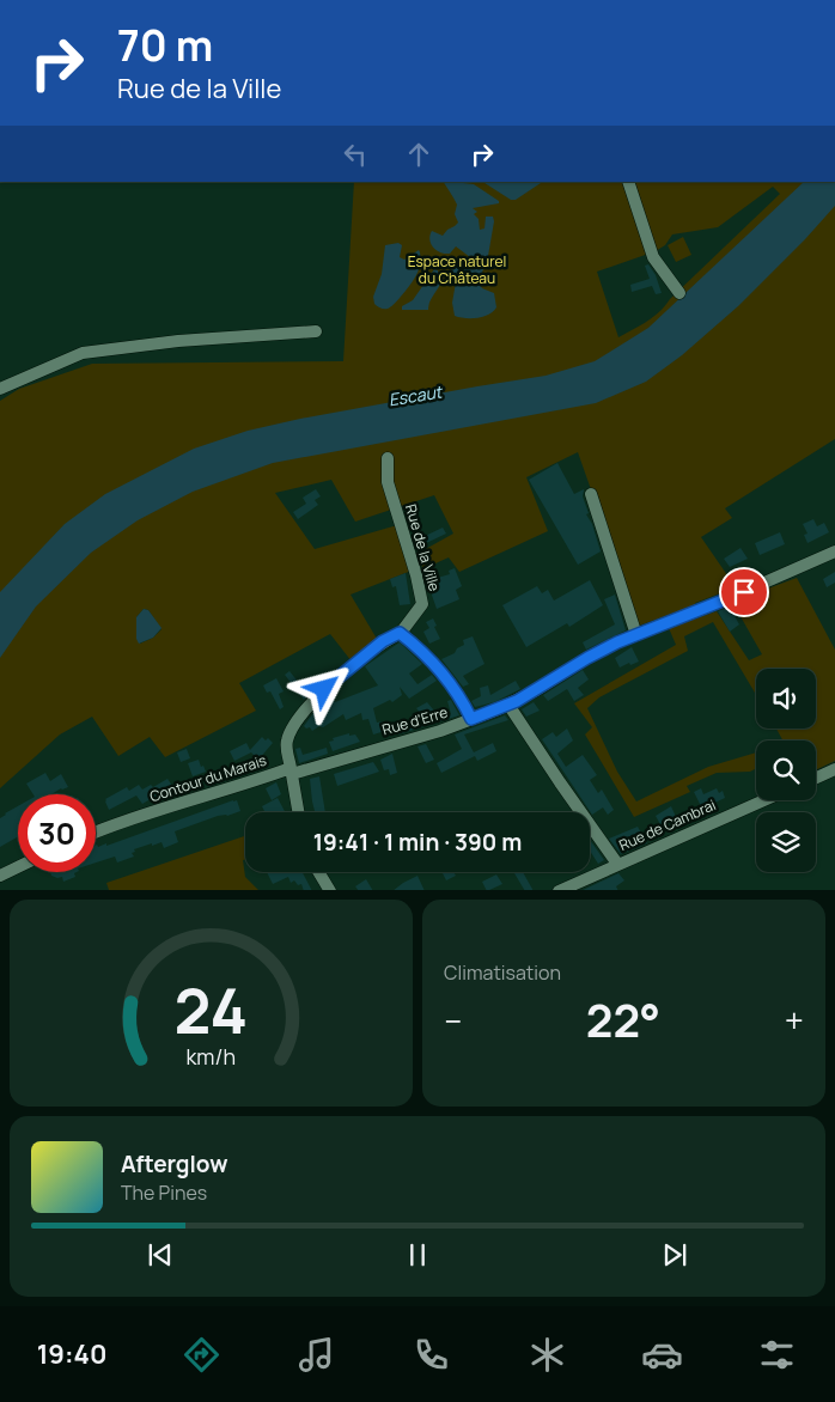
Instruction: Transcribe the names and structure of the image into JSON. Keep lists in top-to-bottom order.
{
  "streets": {
    "street": [
      "Rue de la Ville",
      "Rue d'Erre",
      "Contour du Marais",
      "Rue de Cambrai"
    ]
  },
  "crossings": [
    ["Rue d'Erre", "Contour du Marais"]
  ],
  "water": ["Escaut"],
  "parks": ["Espace naturel du Château"],
  "page": {
    "turn": ["70 m", "Rue de la Ville"],
    "limit": "30",
    "trip": "19:41 · 1 min · 390 m",
    "tile": "Climatisation",
    "heat": ["−", "22°", "+"],
    "song": ["Afterglow", "The Pines"],
    "tabs": "19:40",
    "gauge": ["24", "km/h"]
  }
}
